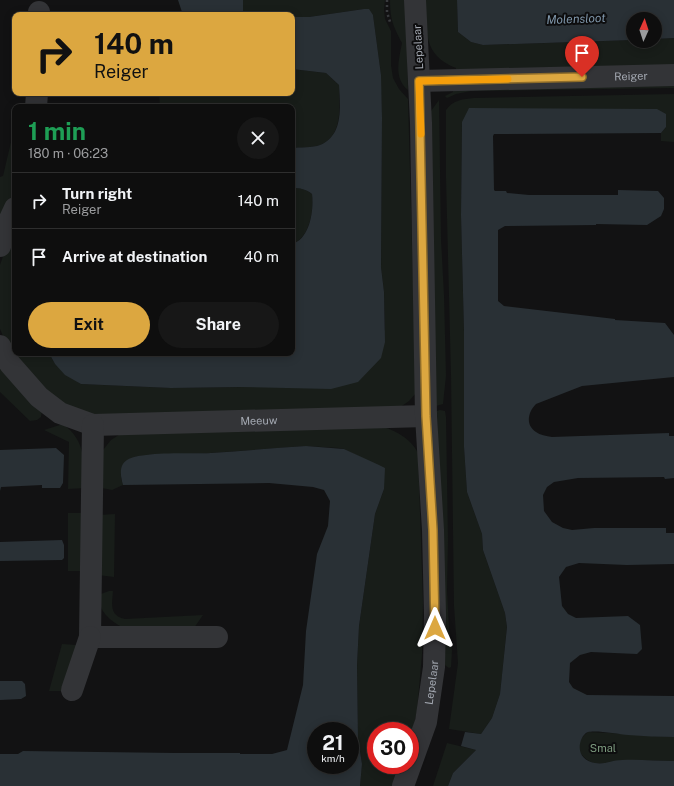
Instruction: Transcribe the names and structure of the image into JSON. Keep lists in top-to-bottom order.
{
  "streets": {
    "street": ["Lepelaar", "Reiger", "Meeuw"]
  },
  "crossings": [
    ["Lepelaar", "Reiger"],
    ["Lepelaar", "Meeuw"]
  ],
  "water": ["Molensloot"],
  "parks": ["Smal"],
  "north": "top",
  "page": {
    "turn": ["140 m", "Reiger"],
    "heading": ["1 min", "180 m · 06:23"],
    "list": [
      {
        "name": "Turn right",
        "note": "Reiger",
        "value": "140 m"
      },
      {
        "name": "Arrive at destination",
        "value": "40 m"
      }
    ],
    "buttons": ["Exit", "Share"],
    "speed": "21 km/h",
    "limit": "30"
  }
}
